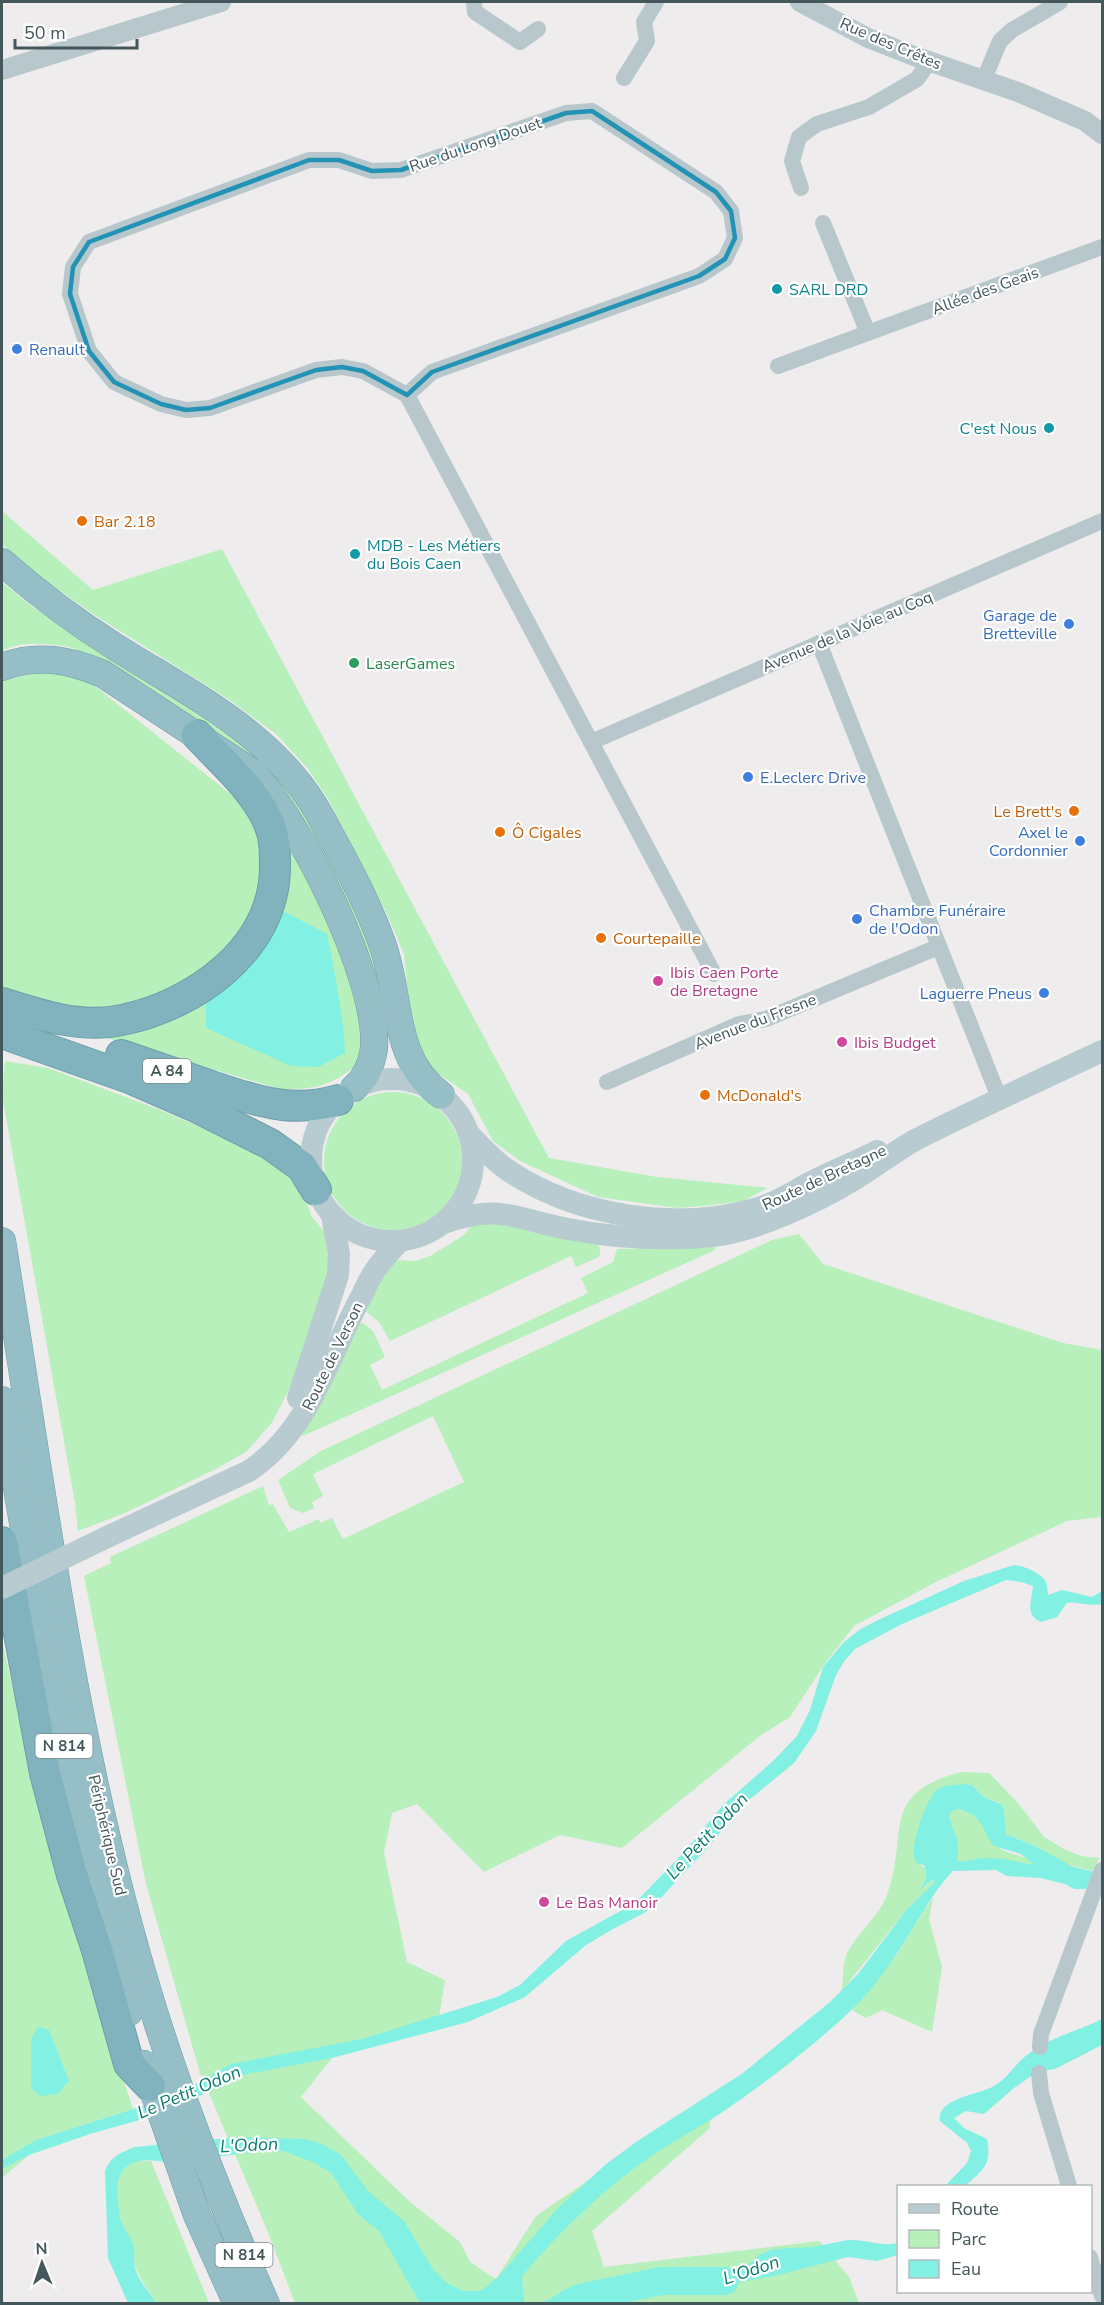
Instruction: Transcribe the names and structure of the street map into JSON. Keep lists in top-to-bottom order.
{
  "streets": {
    "highway": ["A 84", "N 814", "Périphérique Sud"],
    "main road": ["Route de Bretagne", "Route de Verson"],
    "street": [
      "Rue des Crêtes",
      "Rue du Long Douet",
      "Allée des Geais",
      "Avenue de la Voie au Coq",
      "Avenue du Fresne"
    ]
  },
  "crossings": [
    ["A 84", "Route de Bretagne"],
    ["A 84", "Route de Verson"],
    ["Route de Bretagne", "Route de Verson"]
  ],
  "water": ["Le Petit Odon", "L'Odon"],
  "places": [
    "SARL DRD",
    "Renault",
    "C'est Nous",
    "Bar 2.18",
    "MDB - Les Métiers du Bois Caen",
    "Garage de Bretteville",
    "LaserGames",
    "E.Leclerc Drive",
    "Le Brett's",
    "Ô Cigales",
    "Axel le Cordonnier",
    "Chambre Funéraire de l'Odon",
    "Courtepaille",
    "Ibis Caen Porte de Bretagne",
    "Laguerre Pneus",
    "Ibis Budget",
    "McDonald's",
    "Le Bas Manoir"
  ],
  "legend": ["Route", "Parc", "Eau"],
  "scale_bar": "50 m",
  "north": "top"
}
